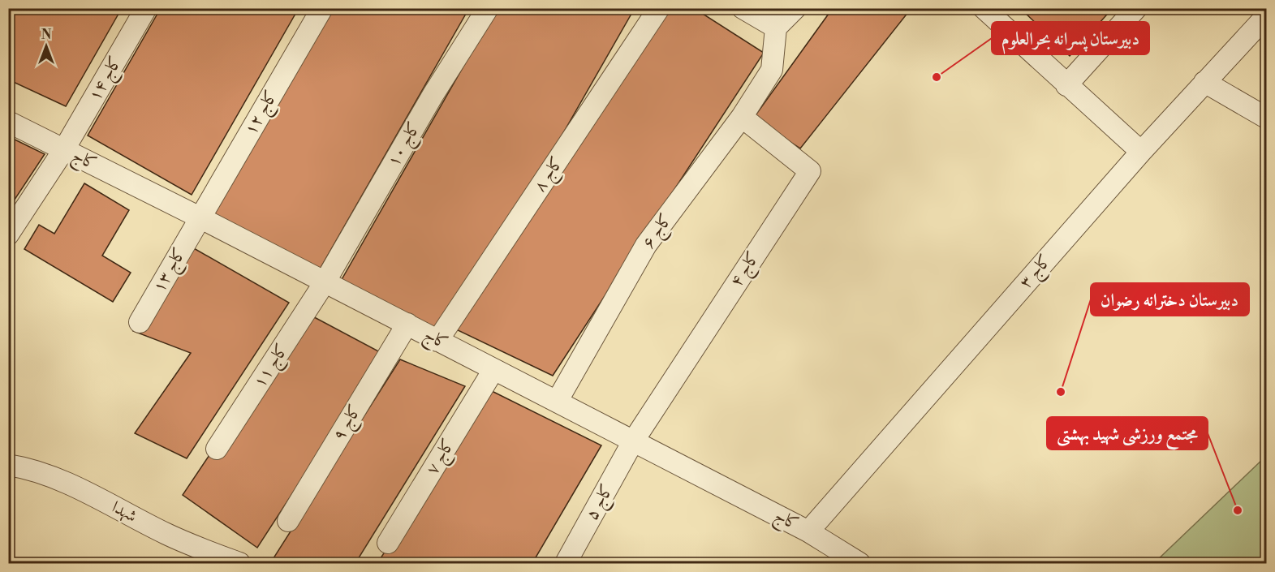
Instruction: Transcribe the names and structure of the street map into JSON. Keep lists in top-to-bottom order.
{
  "streets": {
    "street": [
      "کاج ۱۴",
      "کاج ۱۲",
      "کاج ۱۰",
      "کاج",
      "کاج ۸",
      "کاج ۶",
      "کاج ۴",
      "کاج ۱۳",
      "کاج ۳",
      "کاج ۱۱",
      "کاج ۹",
      "کاج ۷",
      "کاج ۵",
      "شهدا"
    ]
  },
  "crossings": [
    ["کاج ۱۴", "کاج"],
    ["کاج ۱۲", "کاج"],
    ["کاج ۱۲", "کاج ۱۳"],
    ["کاج ۱۰", "کاج"],
    ["کاج ۱۰", "کاج ۱۱"],
    ["کاج", "کاج ۸"],
    ["کاج", "کاج ۶"],
    ["کاج", "کاج ۴"],
    ["کاج", "کاج ۱۳"],
    ["کاج", "کاج ۳"],
    ["کاج", "کاج ۱۱"],
    ["کاج", "کاج ۹"],
    ["کاج", "کاج ۷"],
    ["کاج", "کاج ۵"],
    ["کاج ۶", "کاج ۴"],
    ["کاج ۴", "کاج ۵"]
  ],
  "places": ["دبیرستان پسرانه بحرالعلوم", "دبیرستان دخترانه رضوان", "مجتمع ورزشی شهید بهشتی"],
  "north": "top"
}
